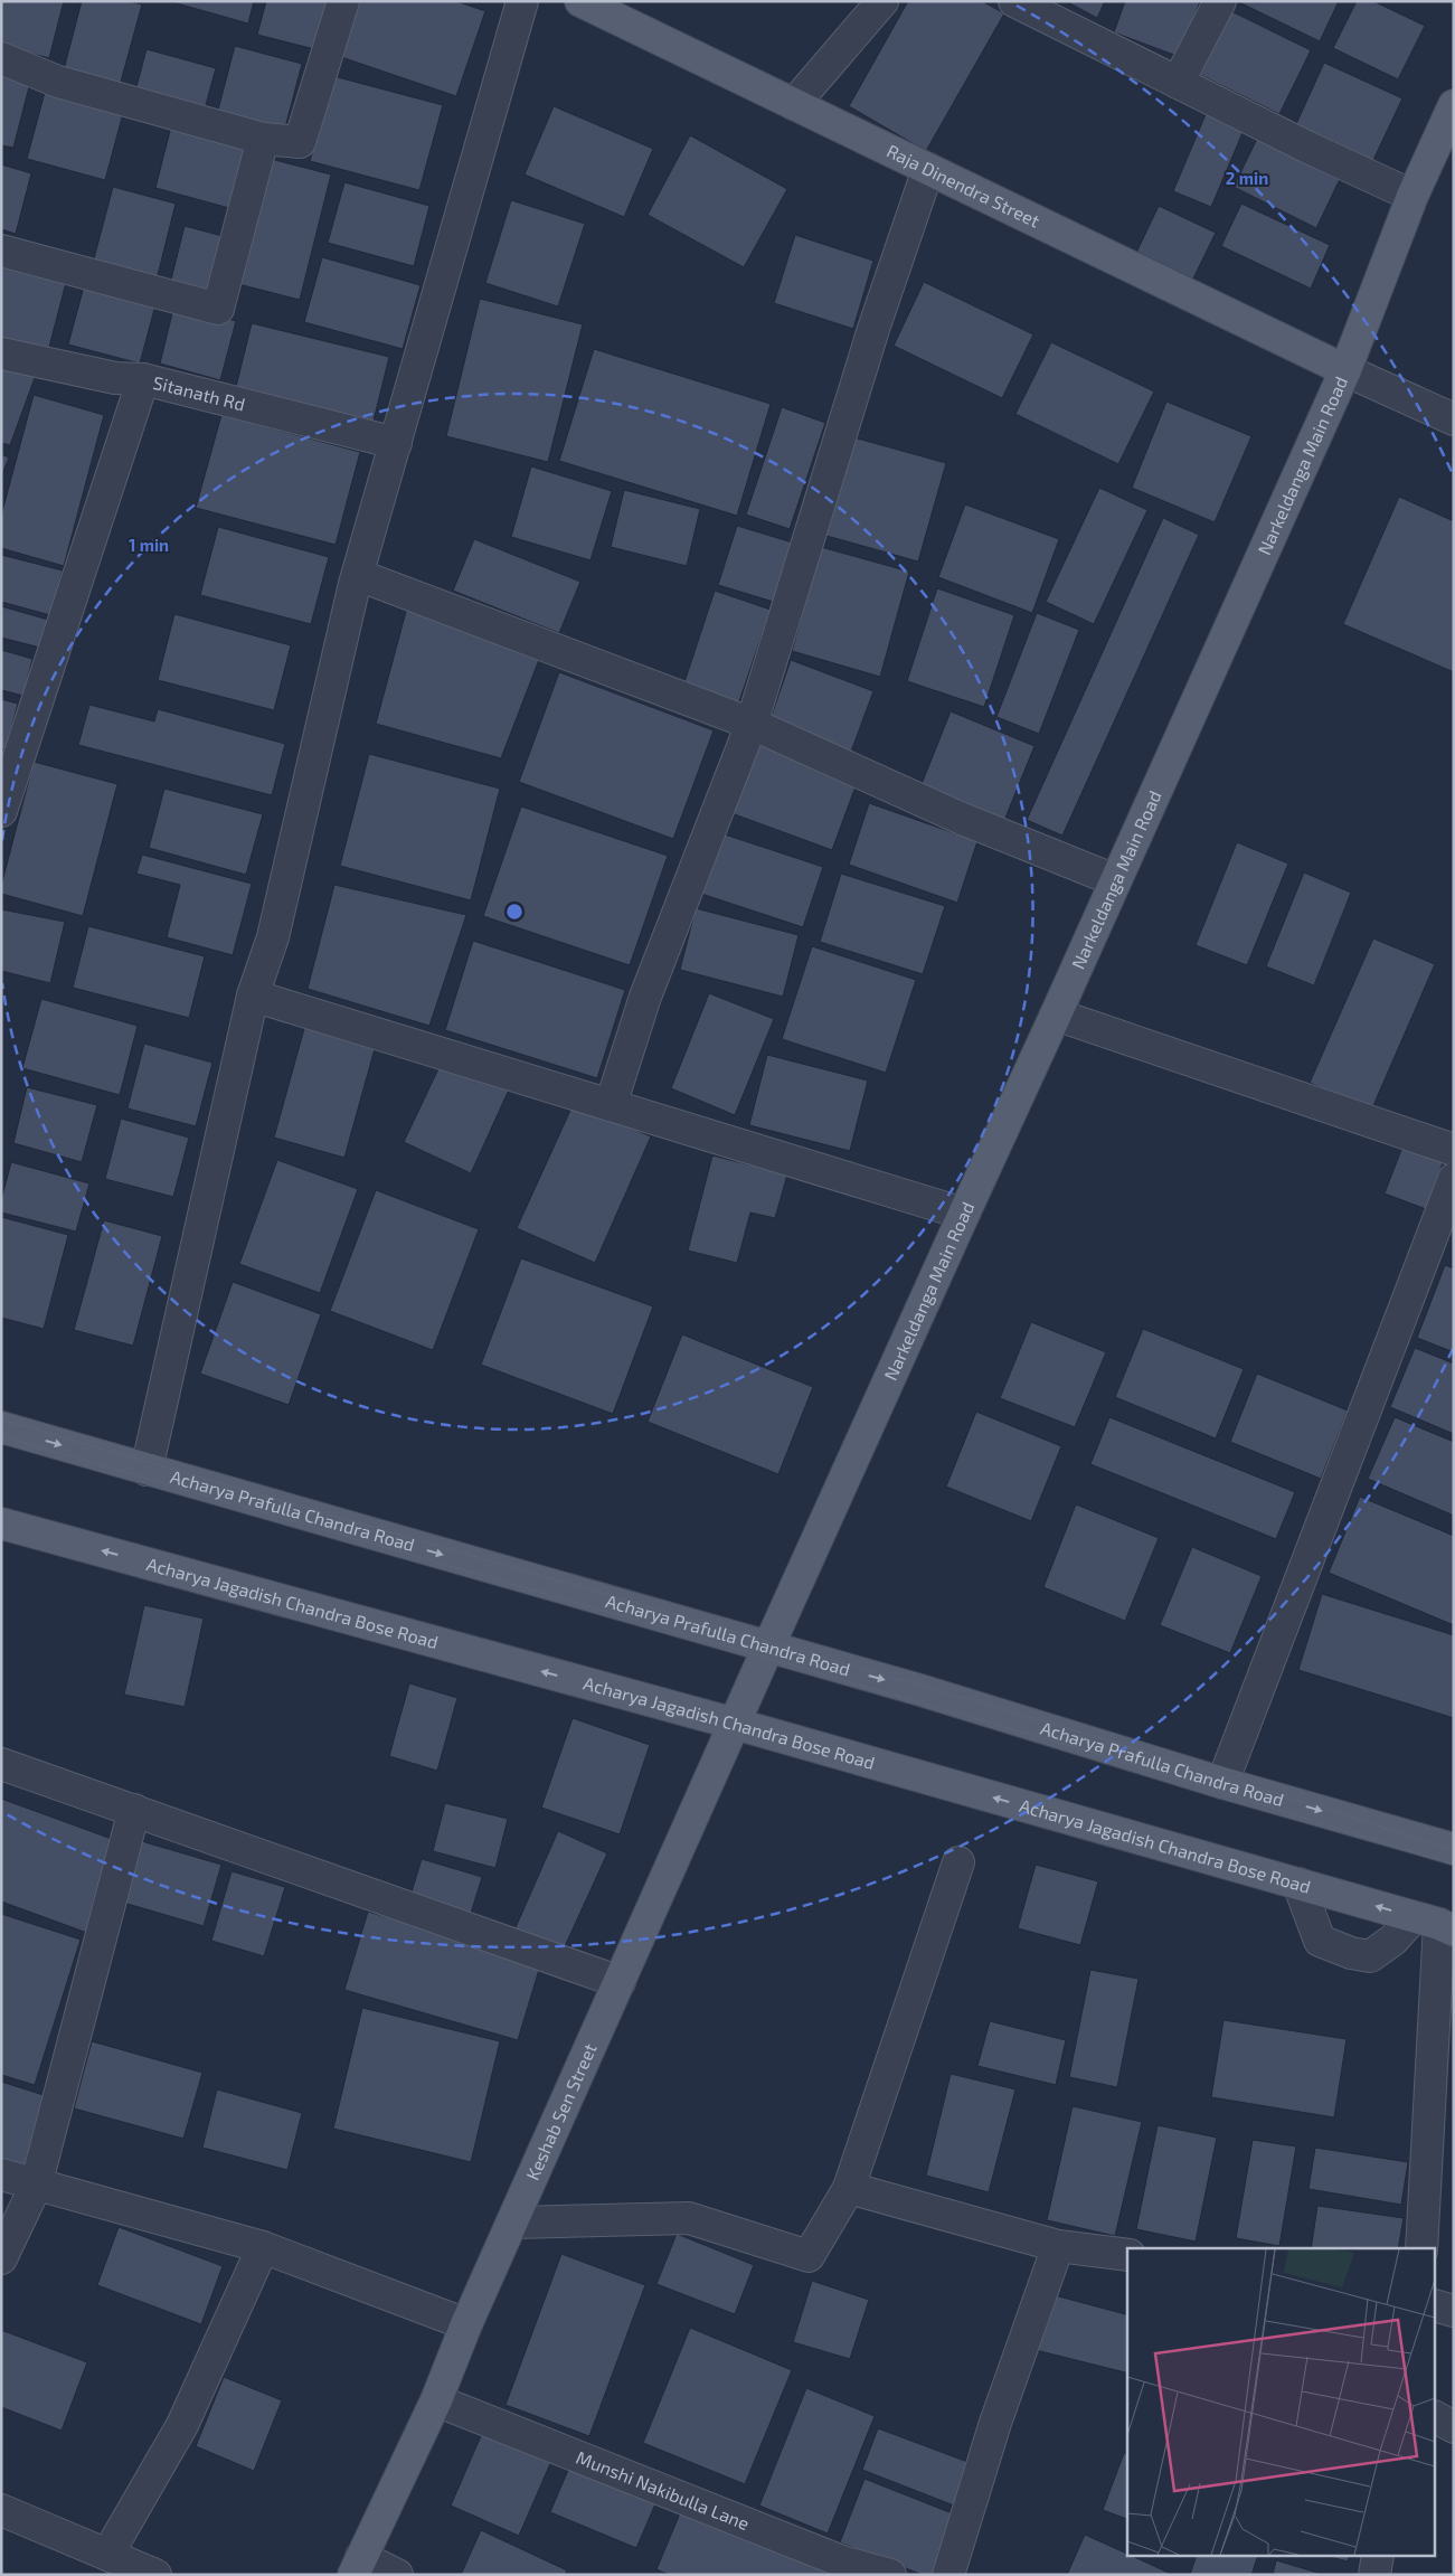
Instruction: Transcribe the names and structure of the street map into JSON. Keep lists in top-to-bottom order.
{
  "streets": {
    "main road": [
      "Raja Dinendra Street",
      "Narkeldanga Main Road",
      "Acharya Prafulla Chandra Road",
      "Acharya Jagadish Chandra Bose Road",
      "Keshab Sen Street"
    ],
    "street": ["Sitanath Rd", "Munshi Nakibulla Lane"]
  },
  "crossings": [
    ["Raja Dinendra Street", "Narkeldanga Main Road"],
    ["Narkeldanga Main Road", "Acharya Prafulla Chandra Road"],
    ["Narkeldanga Main Road", "Keshab Sen Street"],
    ["Acharya Prafulla Chandra Road", "Keshab Sen Street"],
    ["Acharya Jagadish Chandra Bose Road", "Keshab Sen Street"],
    ["Keshab Sen Street", "Munshi Nakibulla Lane"]
  ],
  "one_way": ["Acharya Prafulla Chandra Road", "Acharya Jagadish Chandra Bose Road"],
  "rings": ["2 min", "1 min"]
}
